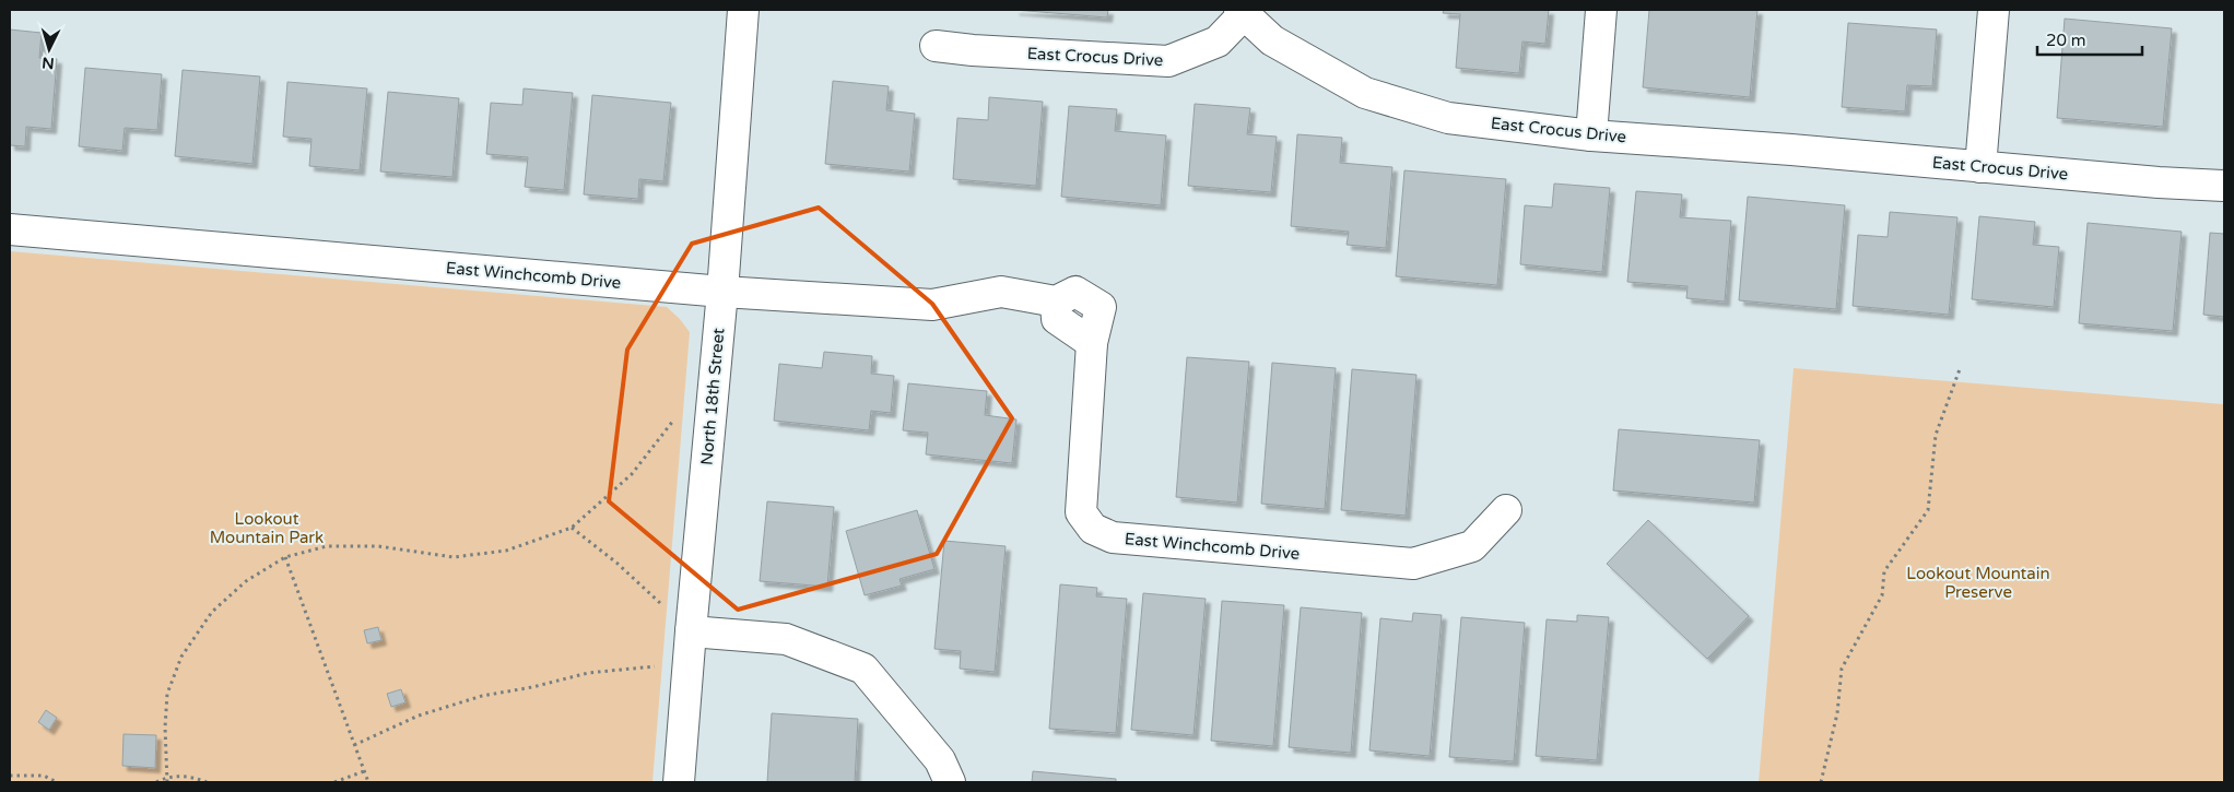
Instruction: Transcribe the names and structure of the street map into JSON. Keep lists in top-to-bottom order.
{
  "streets": {
    "street": ["East Crocus Drive", "East Winchcomb Drive", "North 18th Street"]
  },
  "crossings": [
    ["East Winchcomb Drive", "North 18th Street"]
  ],
  "parks": ["Lookout Mountain Park", "Lookout Mountain Preserve"],
  "scale_bar": "20 m",
  "north": "bottom"
}
